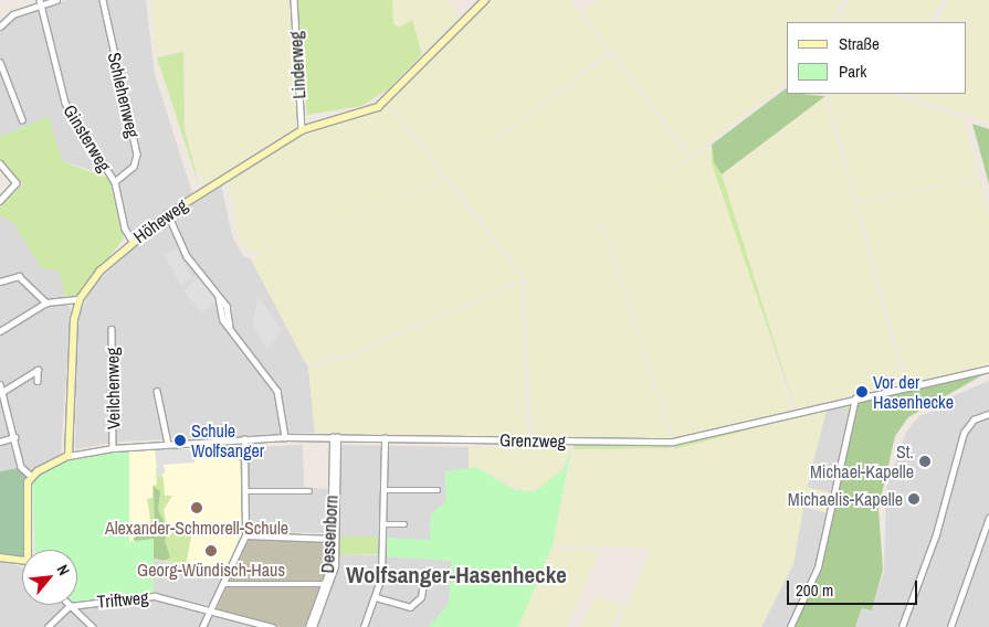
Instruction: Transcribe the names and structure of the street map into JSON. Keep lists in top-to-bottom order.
{
  "streets": {
    "street": [
      "Linderweg",
      "Schlehenweg",
      "Ginsterweg",
      "Höheweg",
      "Veilchenweg",
      "Grenzweg",
      "Dessenborn",
      "Triftweg"
    ]
  },
  "crossings": [
    ["Linderweg", "Höheweg"],
    ["Schlehenweg", "Ginsterweg"],
    ["Ginsterweg", "Höheweg"],
    ["Höheweg", "Grenzweg"],
    ["Veilchenweg", "Grenzweg"],
    ["Grenzweg", "Dessenborn"]
  ],
  "districts": ["Wolfsanger-Hasenhecke"],
  "places": [
    "Vor der Hasenhecke",
    "Schule Wolfsanger",
    "St. Michael-Kapelle",
    "Michaelis-Kapelle",
    "Alexander-Schmorell-Schule",
    "Georg-Wündisch-Haus"
  ],
  "legend": ["Straße", "Park"],
  "scale_bar": "200 m",
  "north": "top right"
}
